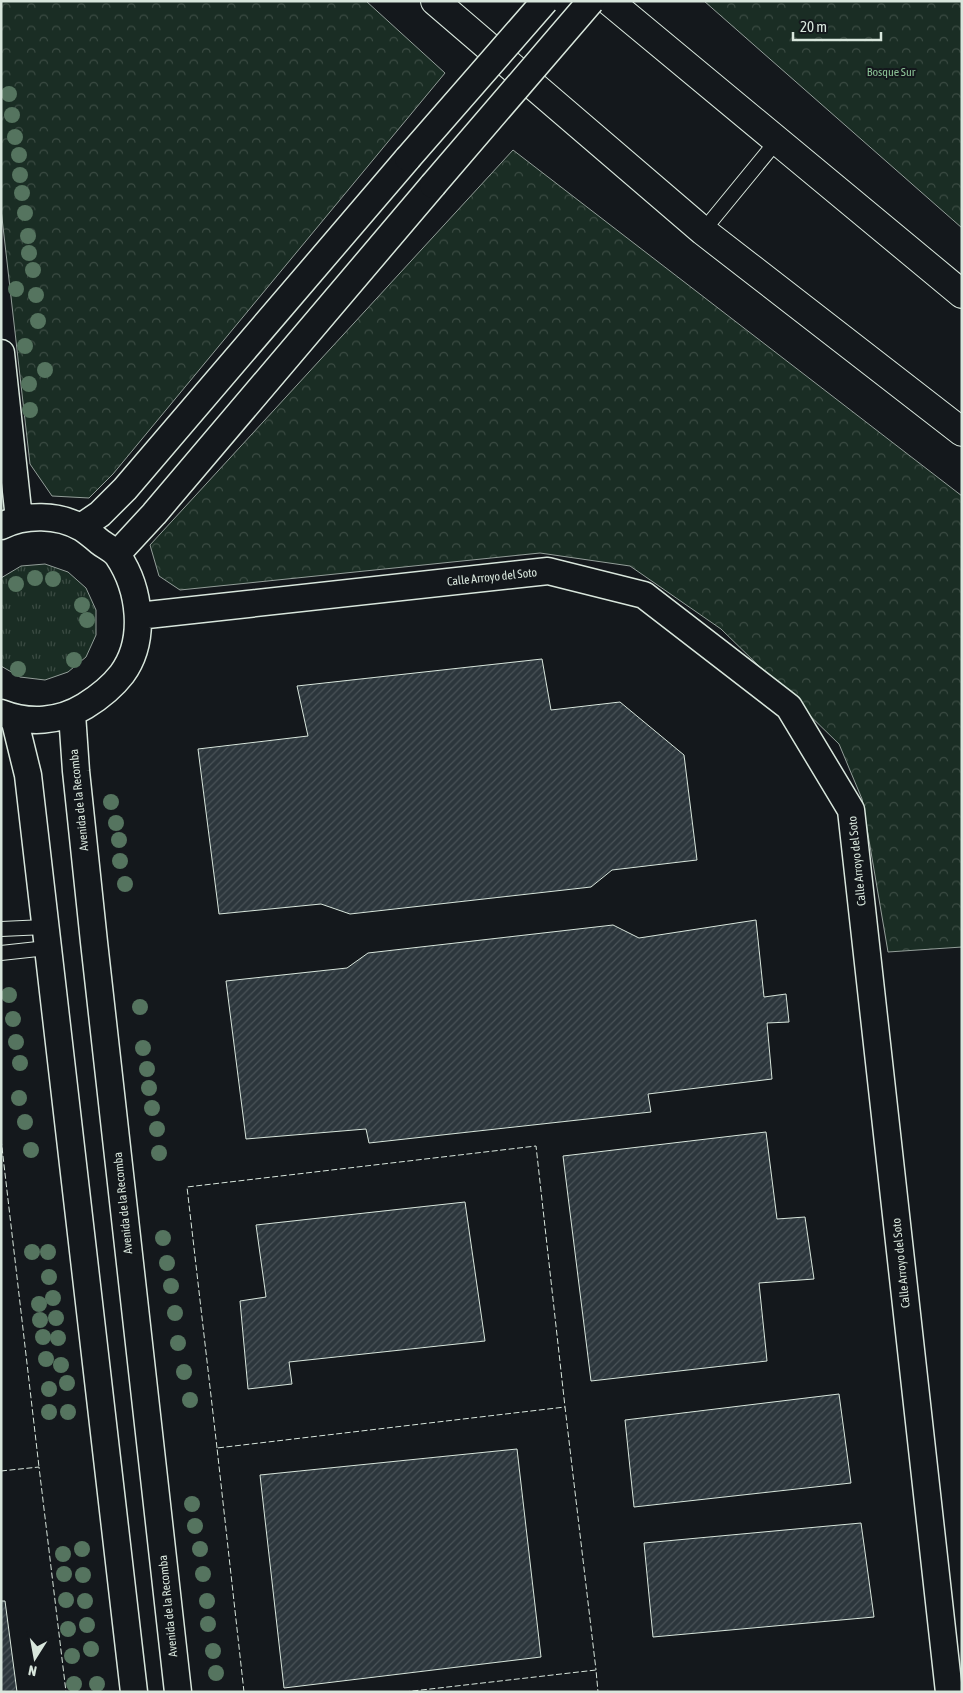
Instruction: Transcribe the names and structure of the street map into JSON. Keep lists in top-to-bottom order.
{
  "streets": {
    "street": ["Calle Arroyo del Soto", "Avenida de la Recomba"]
  },
  "parks": ["Bosque Sur"],
  "scale_bar": "20 m",
  "north": "bottom"
}
